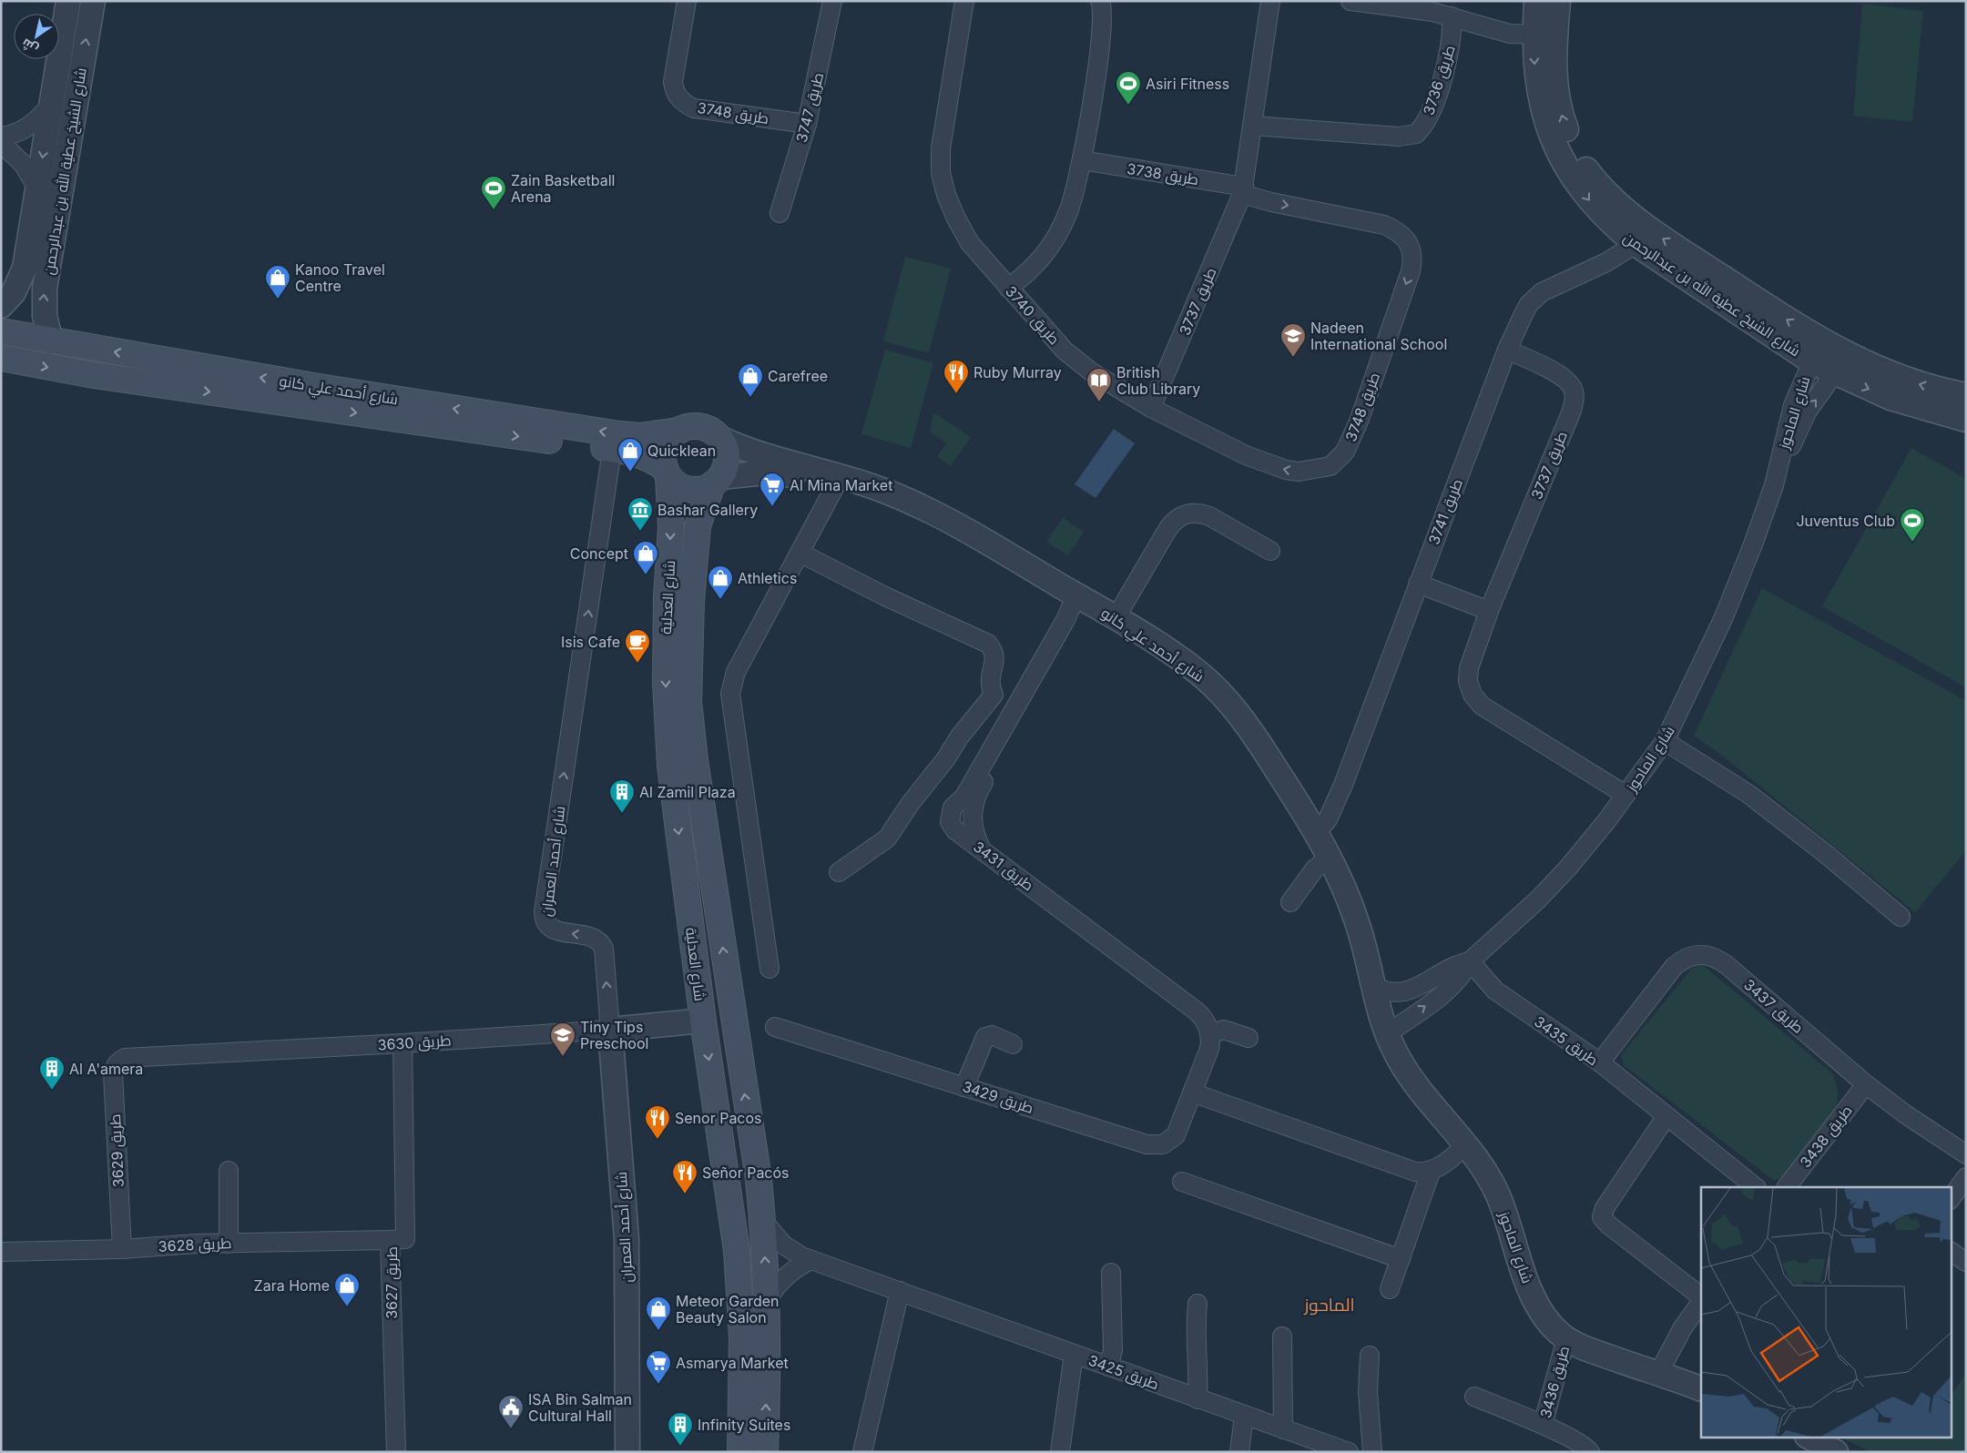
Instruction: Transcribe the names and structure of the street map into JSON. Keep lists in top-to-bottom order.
{
  "streets": {
    "main road": ["شارع أحمد علي كانو", "شارع العدلية"],
    "street": [
      "طريق 3736",
      "طريق 3747",
      "طريق 3748",
      "شارع الشيخ عطية الله بن عبدالرحمن",
      "طريق 3738",
      "طريق 3737",
      "طريق 3740",
      "شارع الماحوز",
      "طريق 3741",
      "شارع أحمد العمران",
      "طريق 3431",
      "طريق 3437",
      "طريق 3435",
      "طريق 3630",
      "طريق 3429",
      "طريق 3438",
      "طريق 3629",
      "طريق 3628",
      "طريق 3627",
      "طريق 3425",
      "طريق 3436"
    ]
  },
  "crossings": [
    ["طريق 3736", "طريق 3737"],
    ["طريق 3747", "طريق 3748"],
    ["طريق 3748", "طريق 3738"],
    ["طريق 3748", "طريق 3737"],
    ["طريق 3748", "طريق 3740"],
    ["شارع الشيخ عطية الله بن عبدالرحمن", "شارع أحمد علي كانو"],
    ["شارع الشيخ عطية الله بن عبدالرحمن", "شارع الماحوز"],
    ["شارع الشيخ عطية الله بن عبدالرحمن", "طريق 3741"],
    ["طريق 3738", "طريق 3737"],
    ["طريق 3737", "طريق 3740"],
    ["طريق 3737", "شارع الماحوز"],
    ["طريق 3737", "طريق 3741"],
    ["شارع أحمد علي كانو", "شارع الماحوز"],
    ["شارع أحمد علي كانو", "طريق 3741"],
    ["شارع أحمد علي كانو", "شارع العدلية"],
    ["شارع أحمد علي كانو", "شارع أحمد العمران"],
    ["شارع أحمد علي كانو", "طريق 3431"],
    ["شارع الماحوز", "طريق 3435"],
    ["شارع الماحوز", "طريق 3436"],
    ["شارع العدلية", "طريق 3630"],
    ["شارع العدلية", "طريق 3425"],
    ["شارع أحمد العمران", "طريق 3630"],
    ["طريق 3437", "طريق 3435"],
    ["طريق 3437", "طريق 3438"],
    ["طريق 3630", "طريق 3629"],
    ["طريق 3630", "طريق 3627"],
    ["طريق 3629", "طريق 3628"],
    ["طريق 3628", "طريق 3627"]
  ],
  "one_way": ["شارع أحمد العمران"],
  "districts": ["الماحوز"],
  "places": {
    "sports": ["Asiri Fitness", "Zain Basketball Arena", "Juventus Club"],
    "shop": [
      "Kanoo Travel Centre",
      "Carefree",
      "Quicklean",
      "Concept",
      "Athletics",
      "Zara Home",
      "Meteor Garden Beauty Salon"
    ],
    "school or university": ["Nadeen International School", "Tiny Tips Preschool"],
    "restaurant": ["Ruby Murray", "Senor Pacos", "Señor Pacós"],
    "library": ["British Club Library"],
    "supermarket": ["Al Mina Market", "Asmarya Market"],
    "museum": ["Bashar Gallery"],
    "cafe": ["Isis Cafe"],
    "building": ["Al Zamil Plaza", "Al A'amera", "Infinity Suites"],
    "public building": ["ISA Bin Salman Cultural Hall"]
  },
  "north": "bottom left"
}
